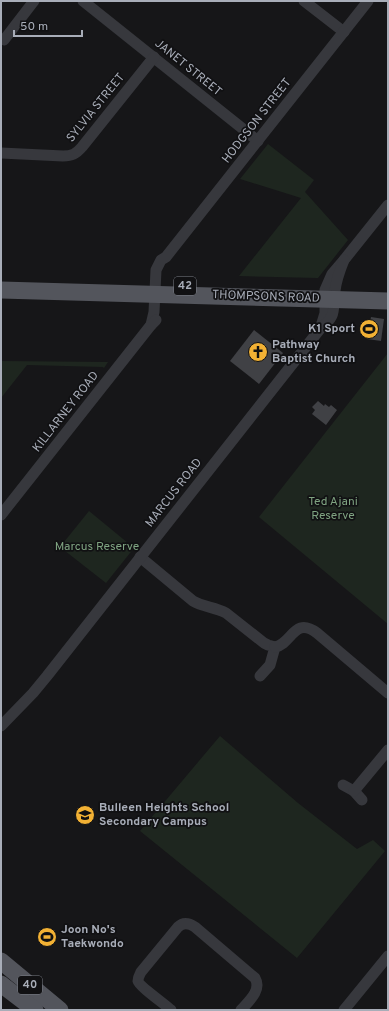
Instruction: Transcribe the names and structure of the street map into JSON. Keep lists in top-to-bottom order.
{
  "streets": {
    "main road": ["42", "THOMPSONS ROAD", "40"],
    "street": [
      "JANET STREET",
      "SYLVIA STREET",
      "HODGSON STREET",
      "KILLARNEY ROAD",
      "MARCUS ROAD"
    ]
  },
  "crossings": [
    ["JANET STREET", "SYLVIA STREET"],
    ["JANET STREET", "HODGSON STREET"],
    ["HODGSON STREET", "THOMPSONS ROAD"],
    ["HODGSON STREET", "KILLARNEY ROAD"],
    ["THOMPSONS ROAD", "KILLARNEY ROAD"],
    ["THOMPSONS ROAD", "MARCUS ROAD"]
  ],
  "parks": ["Ted Ajani Reserve", "Marcus Reserve"],
  "places": {
    "sports": ["K1 Sport", "Joon No's Taekwondo"],
    "church": ["Pathway Baptist Church"],
    "school or university": ["Bulleen Heights School Secondary Campus"]
  },
  "scale_bar": "50 m"
}
